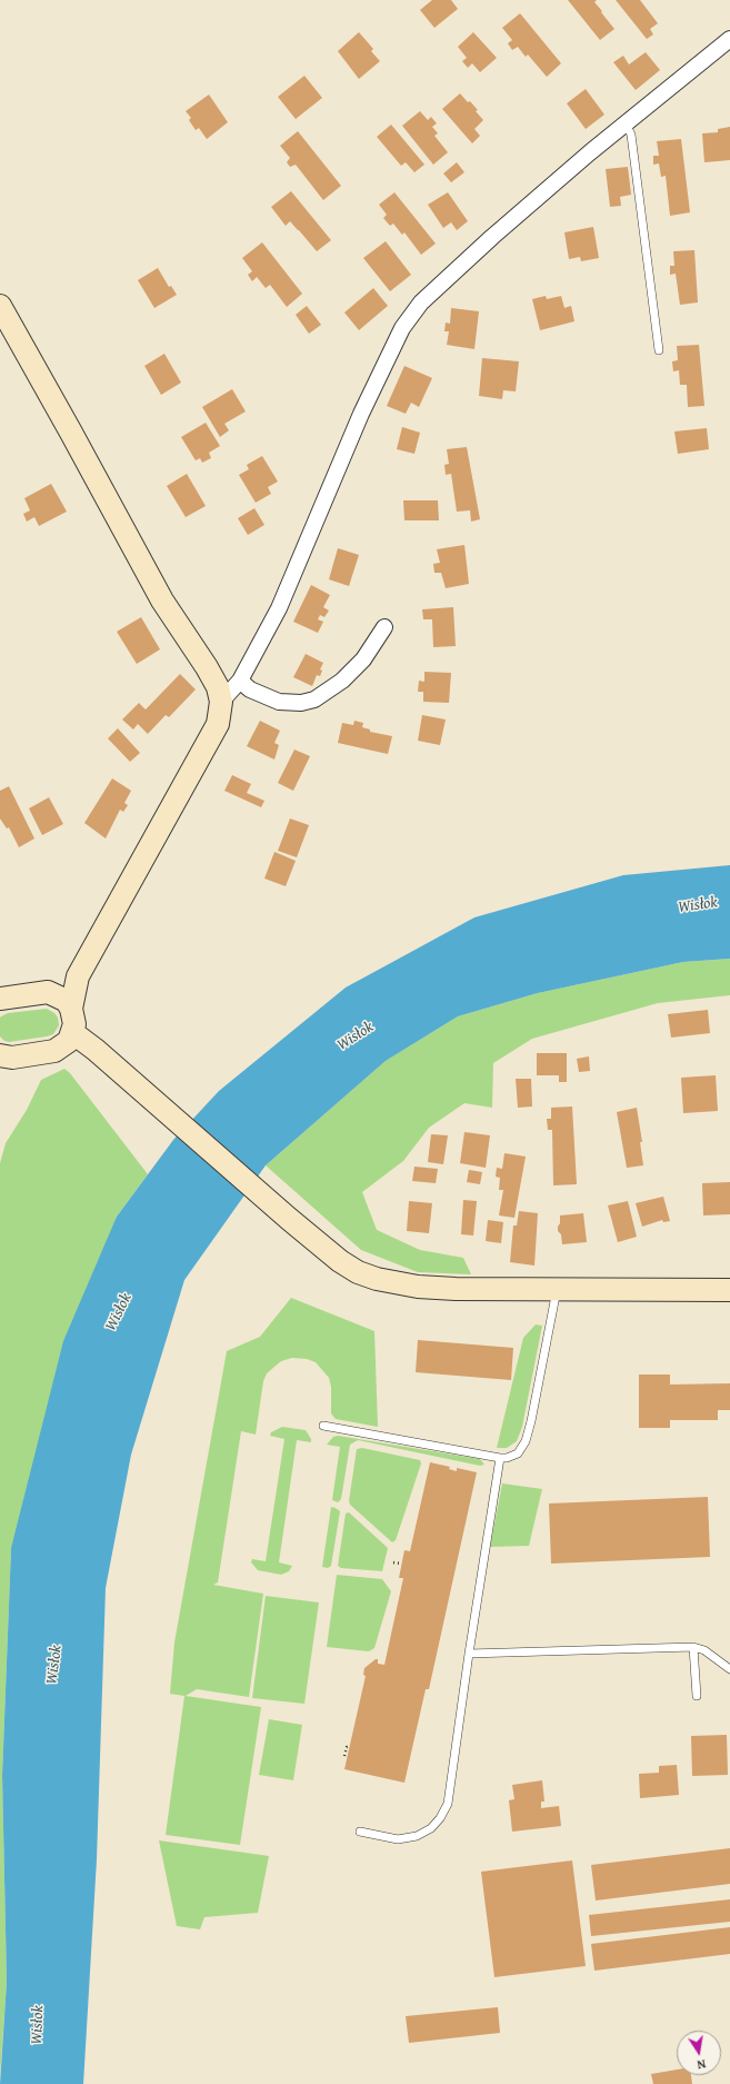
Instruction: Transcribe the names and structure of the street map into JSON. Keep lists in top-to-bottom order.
{
  "water": ["Wisłok"],
  "north": "bottom"
}
